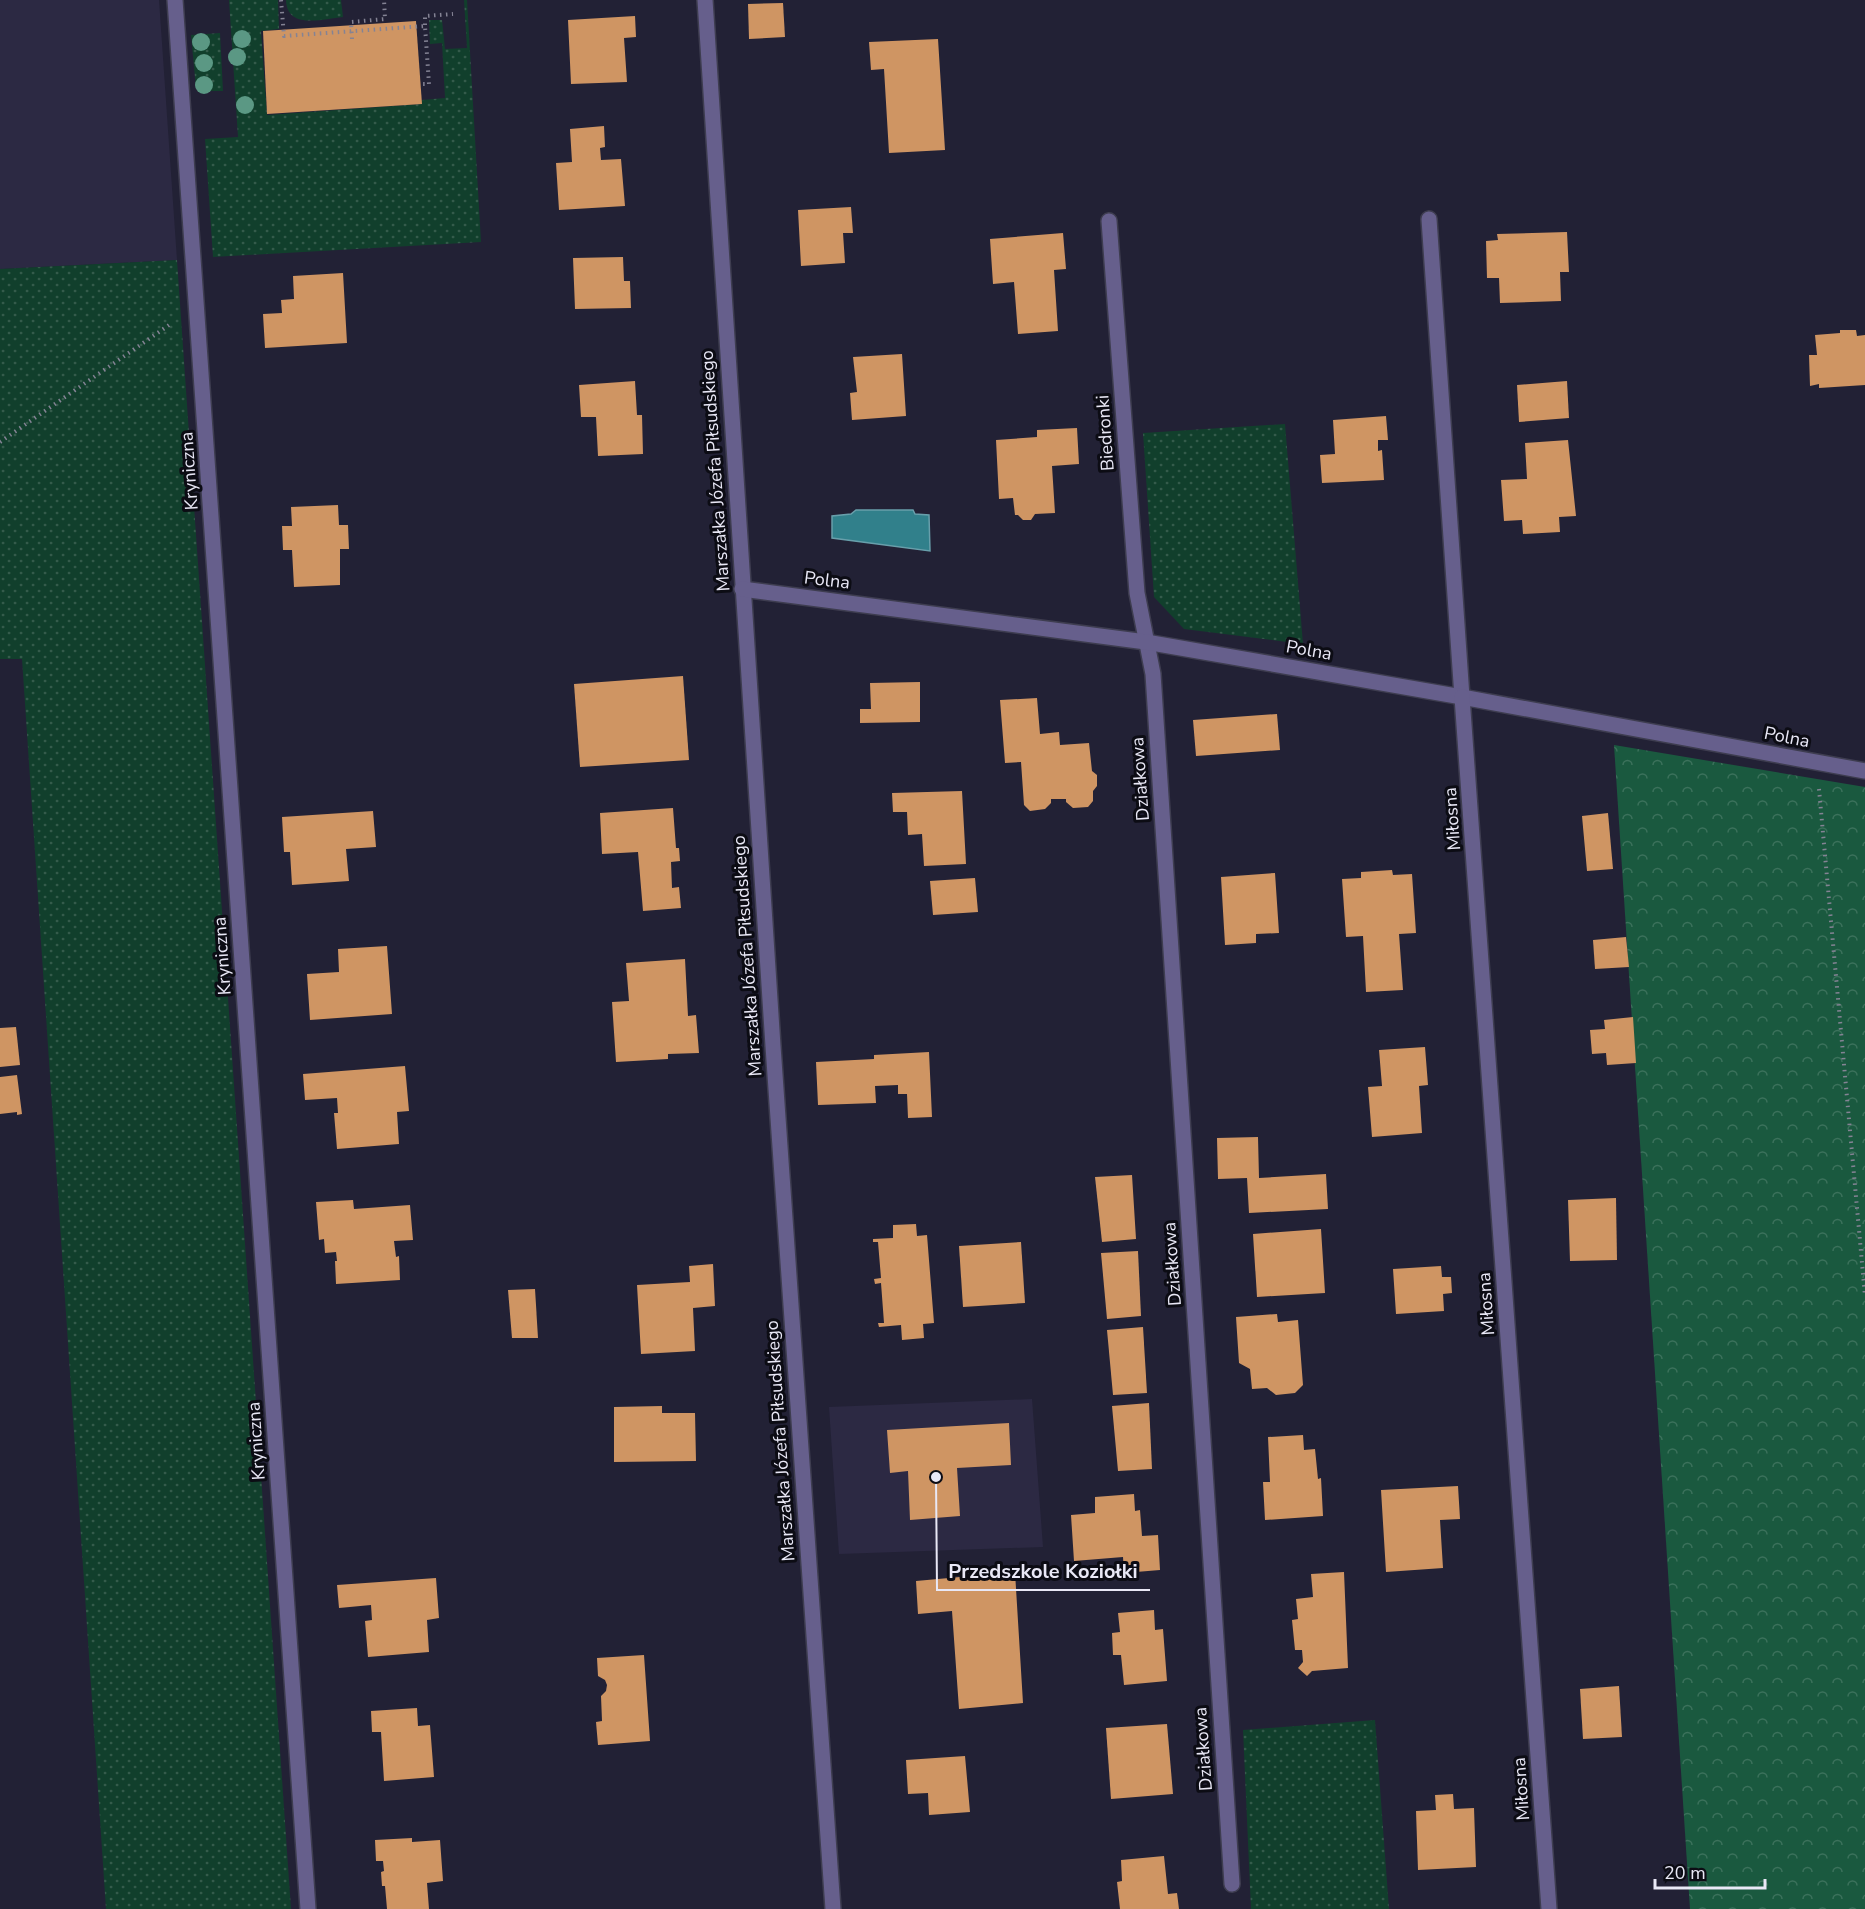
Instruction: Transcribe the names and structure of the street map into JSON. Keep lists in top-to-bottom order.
{
  "streets": {
    "street": [
      "Biedronki",
      "Kryniczna",
      "Marszałka Józefa Piłsudskiego",
      "Polna",
      "Działkowa",
      "Miłosna"
    ]
  },
  "crossings": [
    ["Biedronki", "Polna"],
    ["Biedronki", "Działkowa"],
    ["Marszałka Józefa Piłsudskiego", "Polna"],
    ["Polna", "Działkowa"],
    ["Polna", "Miłosna"]
  ],
  "places": ["Przedszkole Koziołki"],
  "scale_bar": "20 m"
}
